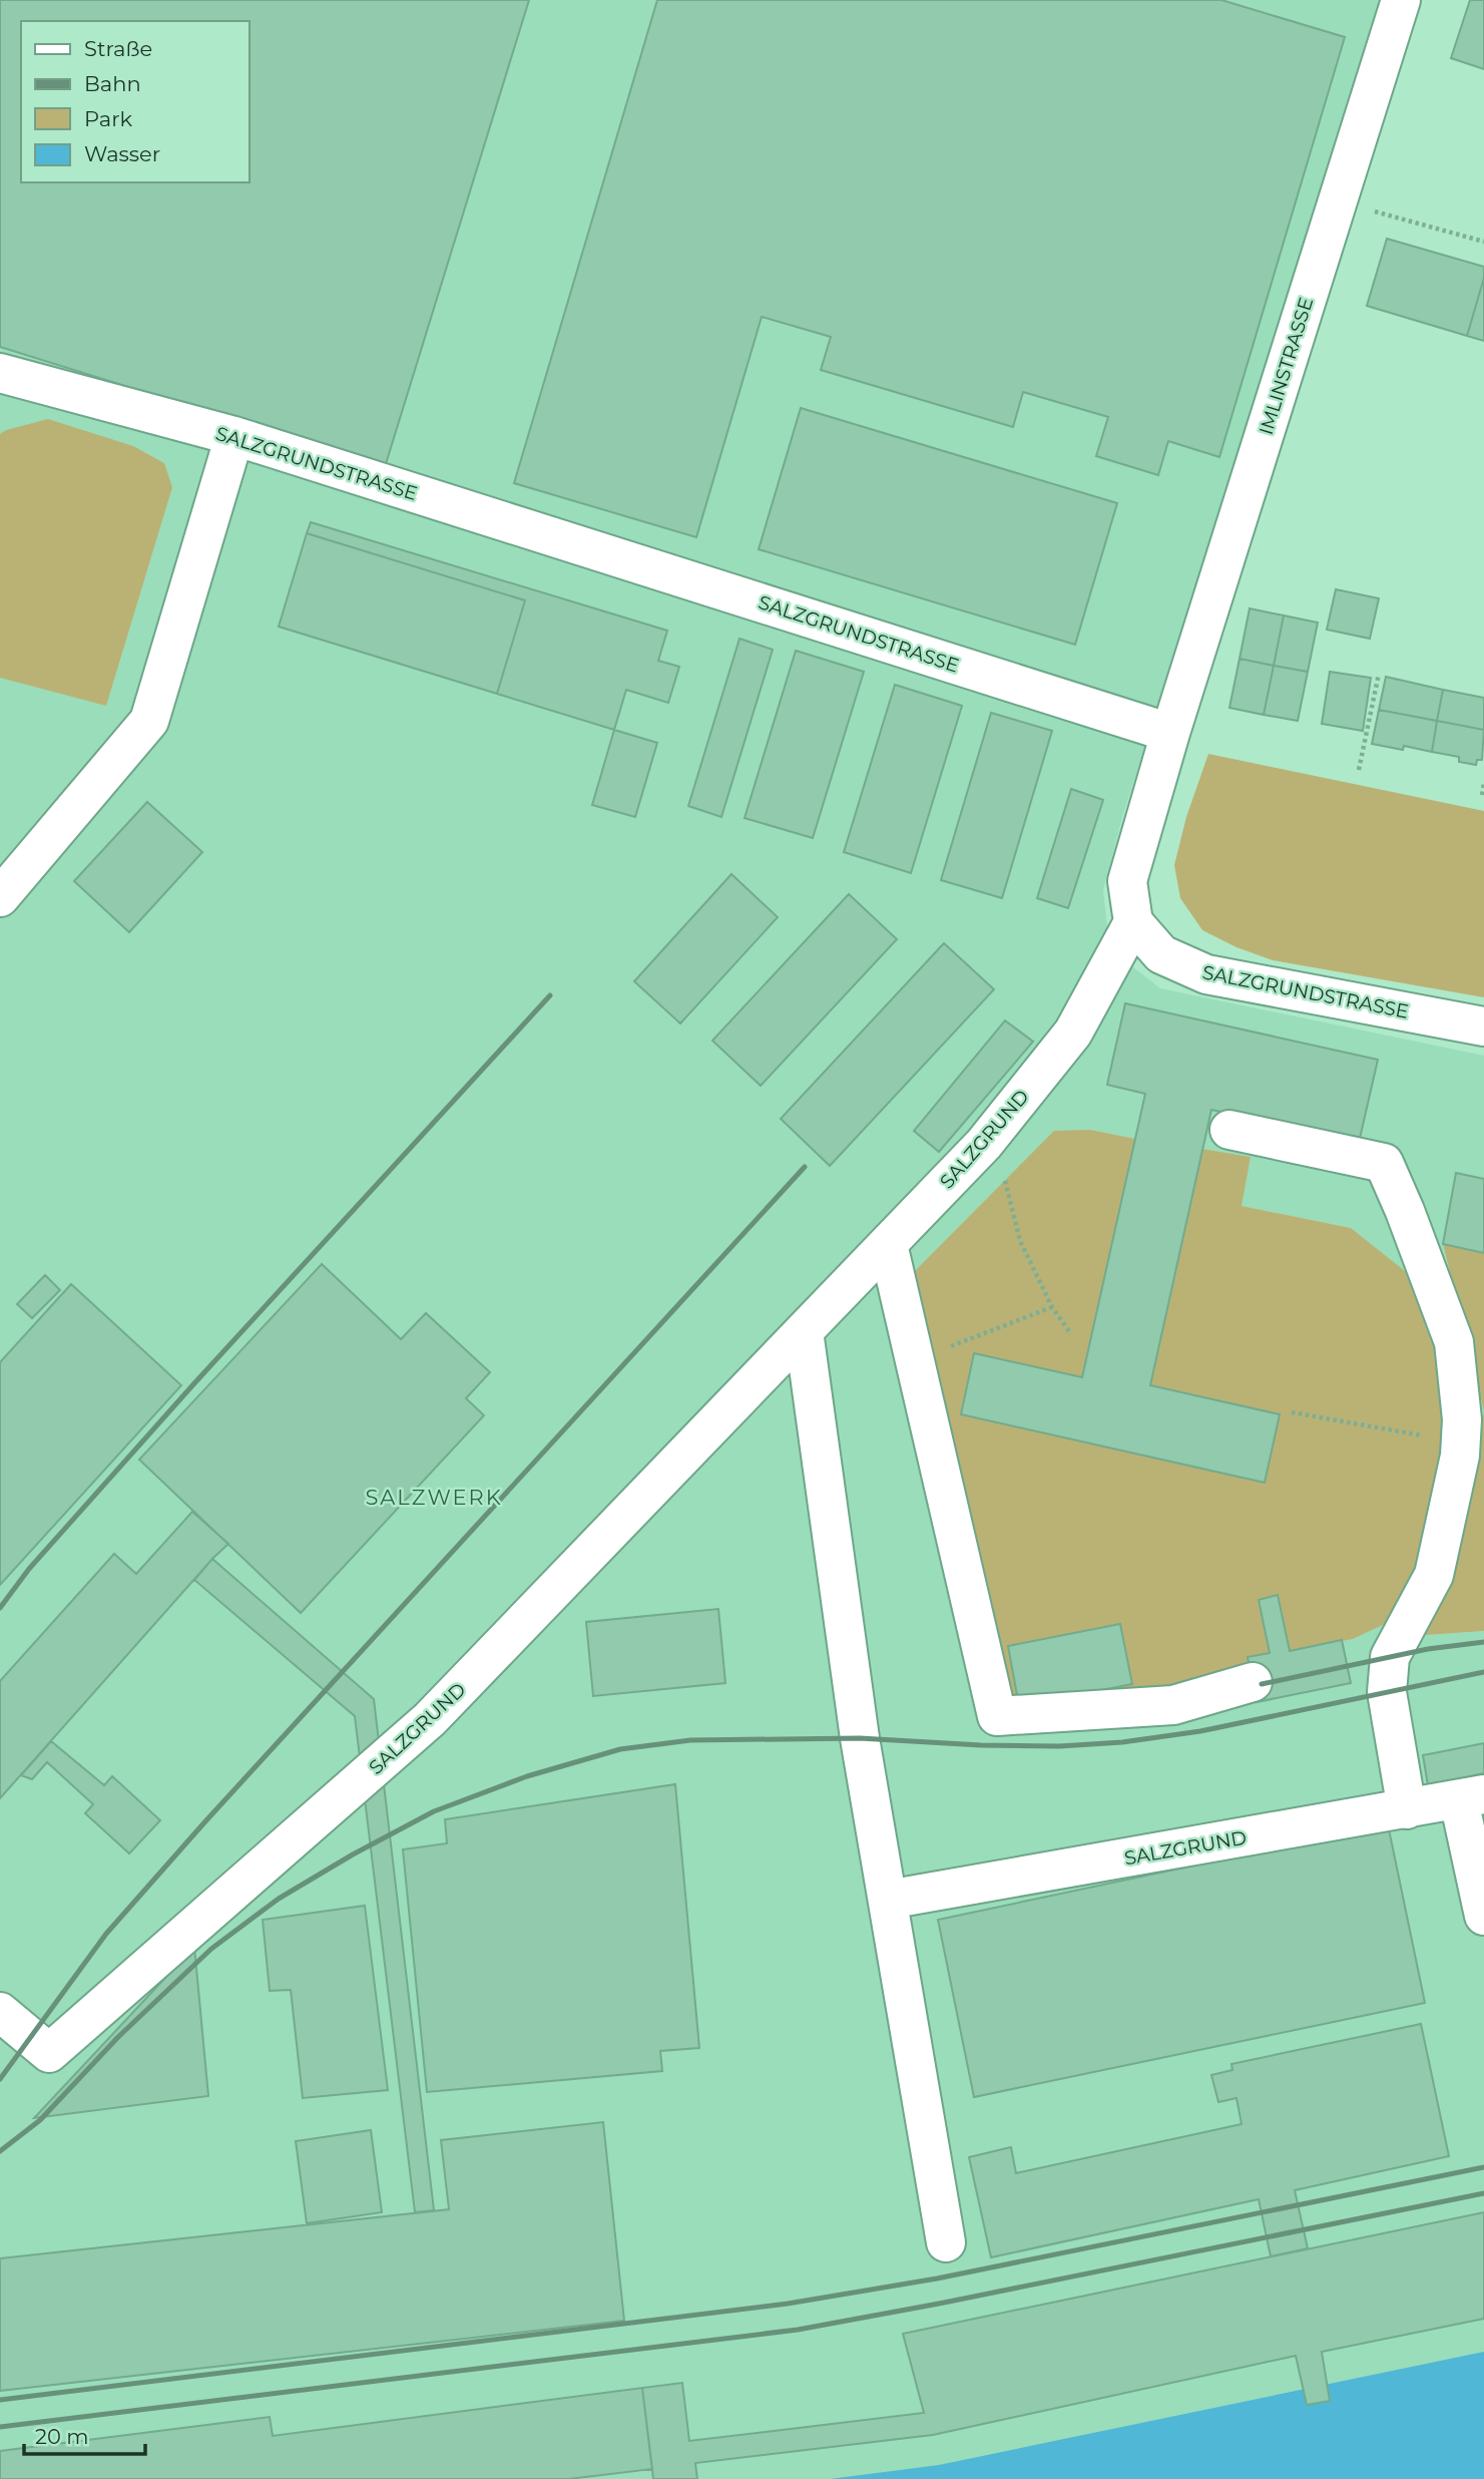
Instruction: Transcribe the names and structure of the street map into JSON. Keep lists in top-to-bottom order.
{
  "streets": {
    "street": ["IMLINSTRASSE", "SALZGRUNDSTRASSE", "SALZGRUND"]
  },
  "crossings": [
    ["IMLINSTRASSE", "SALZGRUNDSTRASSE"],
    ["SALZGRUNDSTRASSE", "SALZGRUND"]
  ],
  "districts": ["SALZWERK"],
  "legend": [
    "Straße",
    "Bahn",
    "Park",
    "Wasser"
  ],
  "scale_bar": "20 m"
}
